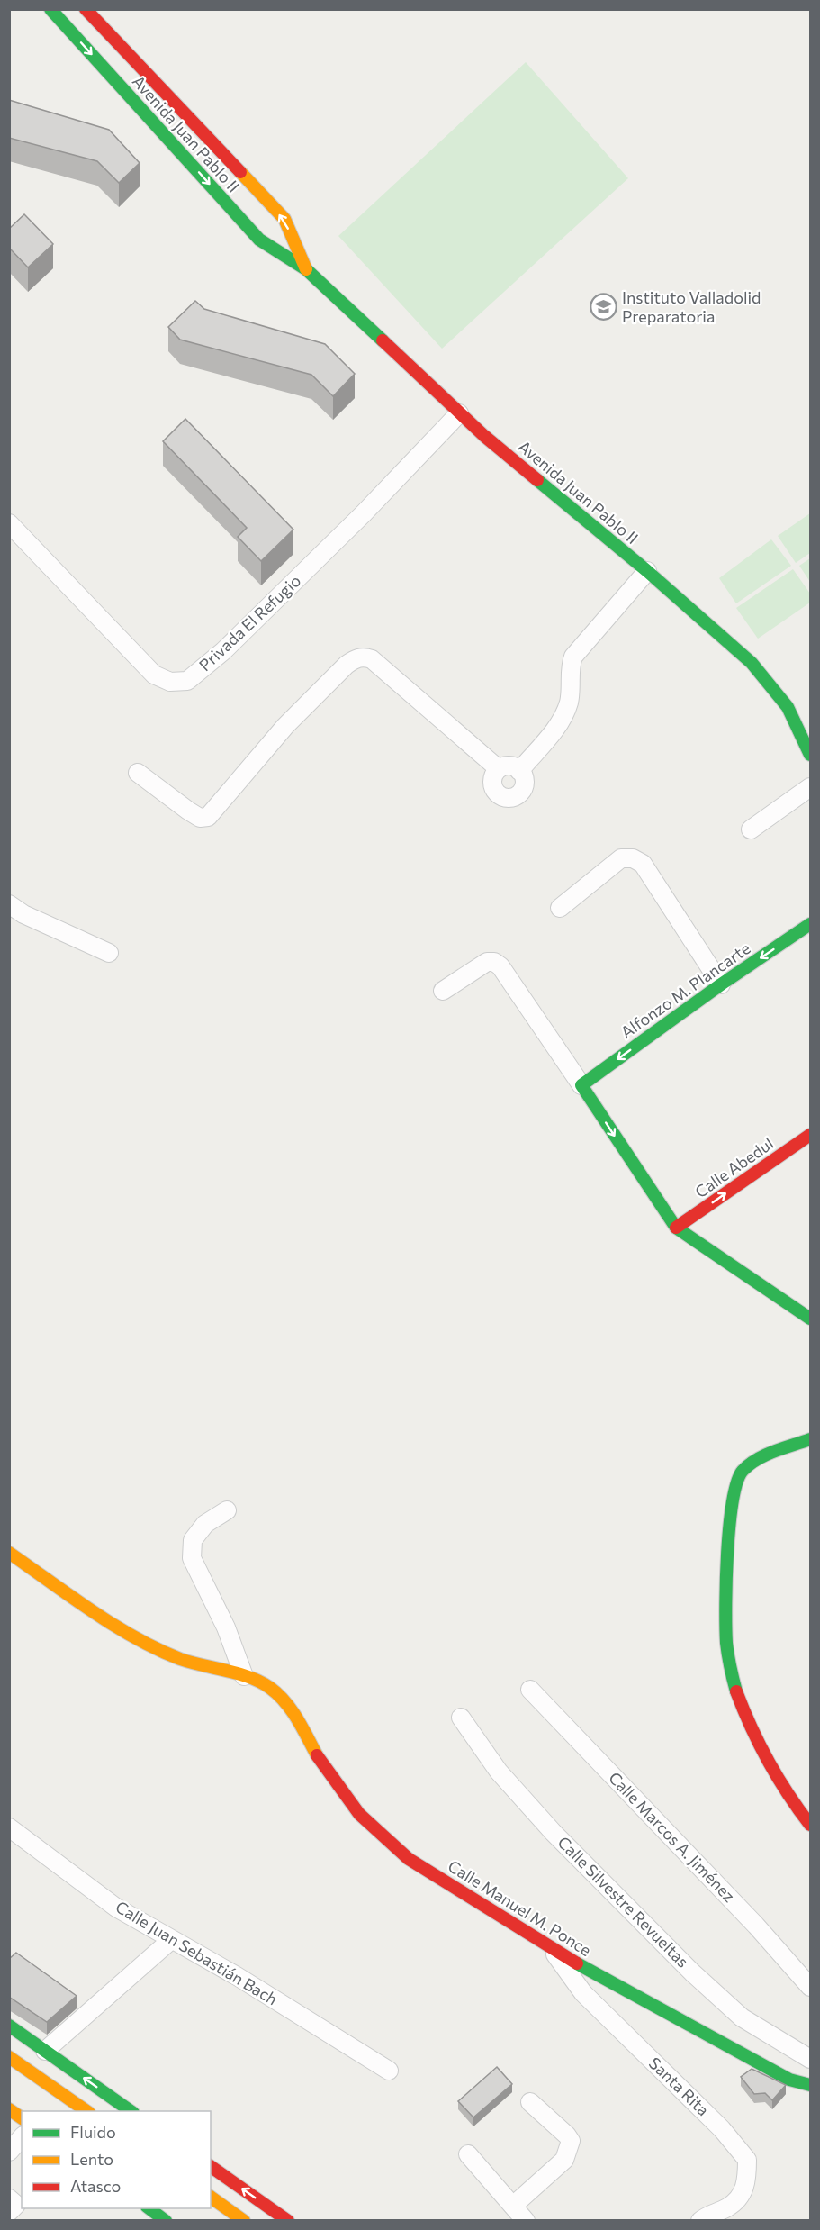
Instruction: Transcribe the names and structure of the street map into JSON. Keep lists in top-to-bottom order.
{
  "streets": {
    "main road": [
      "Avenida Juan Pablo II",
      "Alfonzo M. Plancarte",
      "Calle Abedul",
      "Calle Manuel M. Ponce"
    ],
    "street": [
      "Privada El Refugio",
      "Calle Marcos A. Jiménez",
      "Calle Silvestre Revueltas",
      "Calle Juan Sebastián Bach",
      "Santa Rita"
    ]
  },
  "crossings": [
    ["Avenida Juan Pablo II", "Privada El Refugio"],
    ["Calle Manuel M. Ponce", "Santa Rita"]
  ],
  "one_way": ["Alfonzo M. Plancarte", "Calle Abedul"],
  "places": {
    "school or university": ["Instituto Valladolid Preparatoria"]
  },
  "legend": ["Fluido", "Lento", "Atasco"]
}
